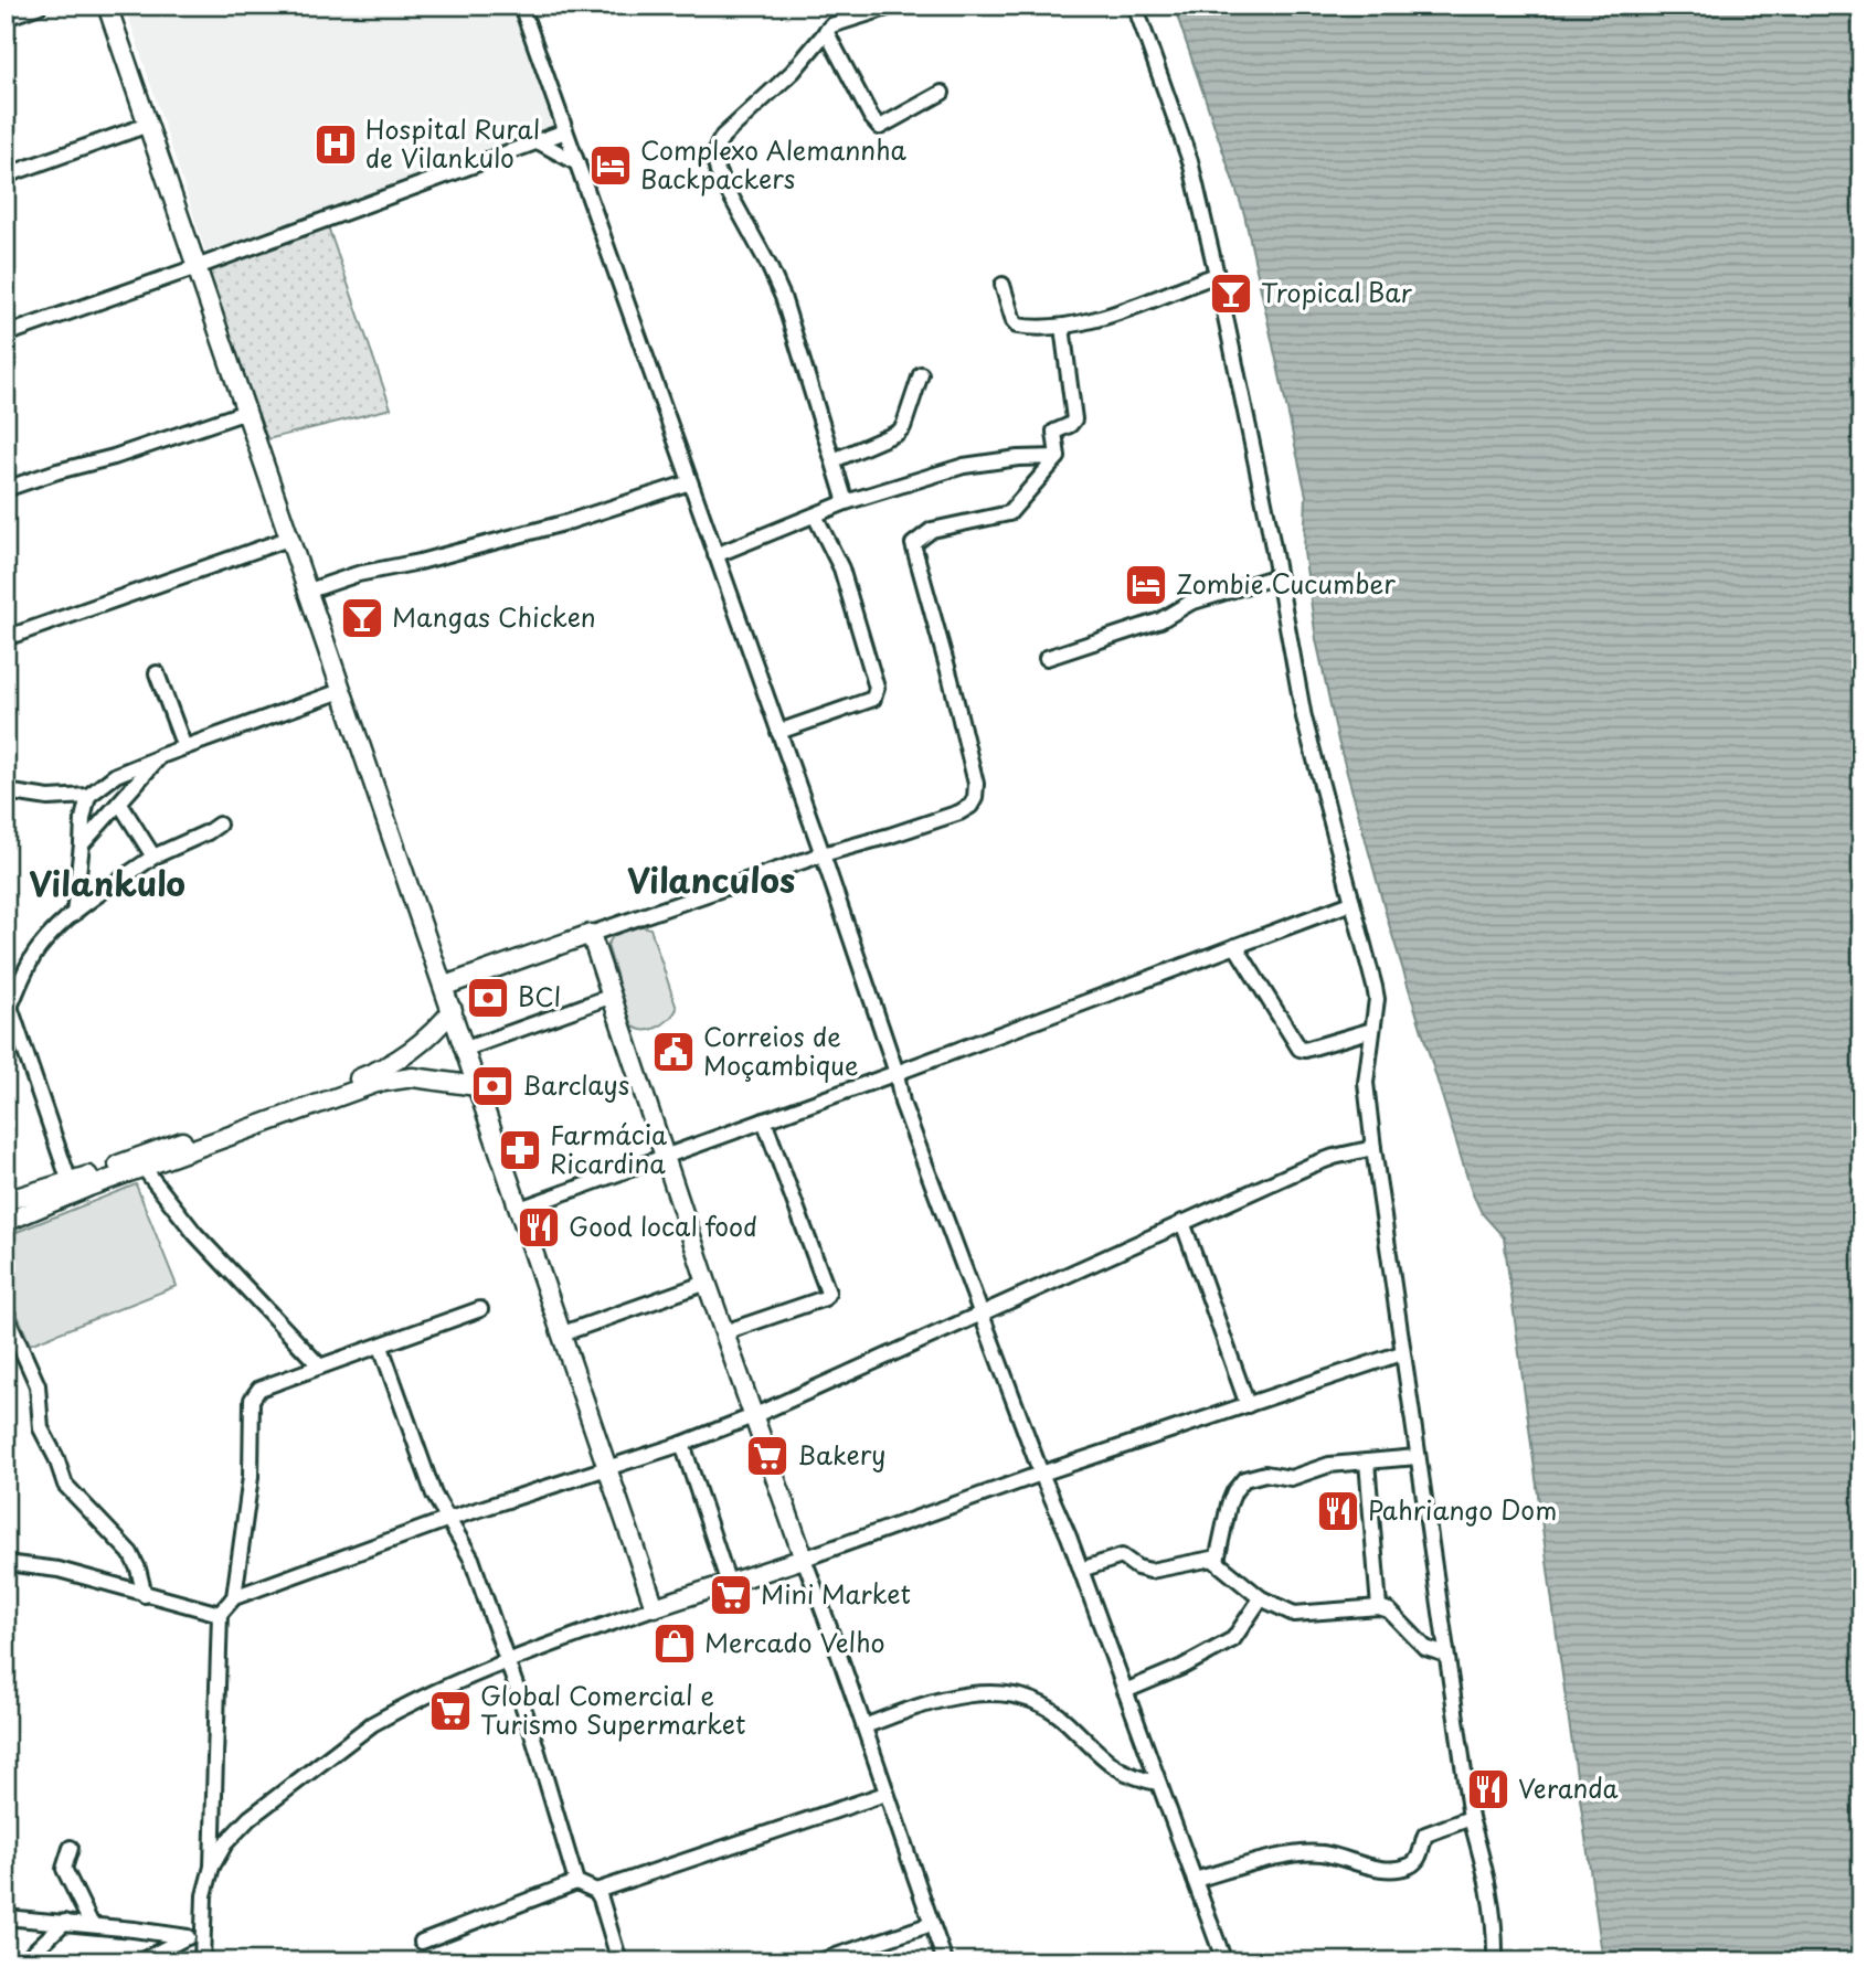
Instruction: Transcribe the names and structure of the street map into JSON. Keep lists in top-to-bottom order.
{
  "districts": ["Vilanculos", "Vilankulo"],
  "places": {
    "hospital": ["Hospital Rural de Vilankulo"],
    "hotel": ["Complexo Alemannha Backpackers", "Zombie Cucumber"],
    "bar": ["Tropical Bar", "Mangas Chicken"],
    "bank": ["BCI", "Barclays"],
    "public building": ["Correios de Moçambique"],
    "pharmacy": ["Farmácia Ricardina"],
    "restaurant": ["Good local food", "Pahriango Dom", "Veranda"],
    "supermarket": ["Bakery", "Mini Market", "Global Comercial e Turismo Supermarket"],
    "shop": ["Mercado Velho"]
  }
}
